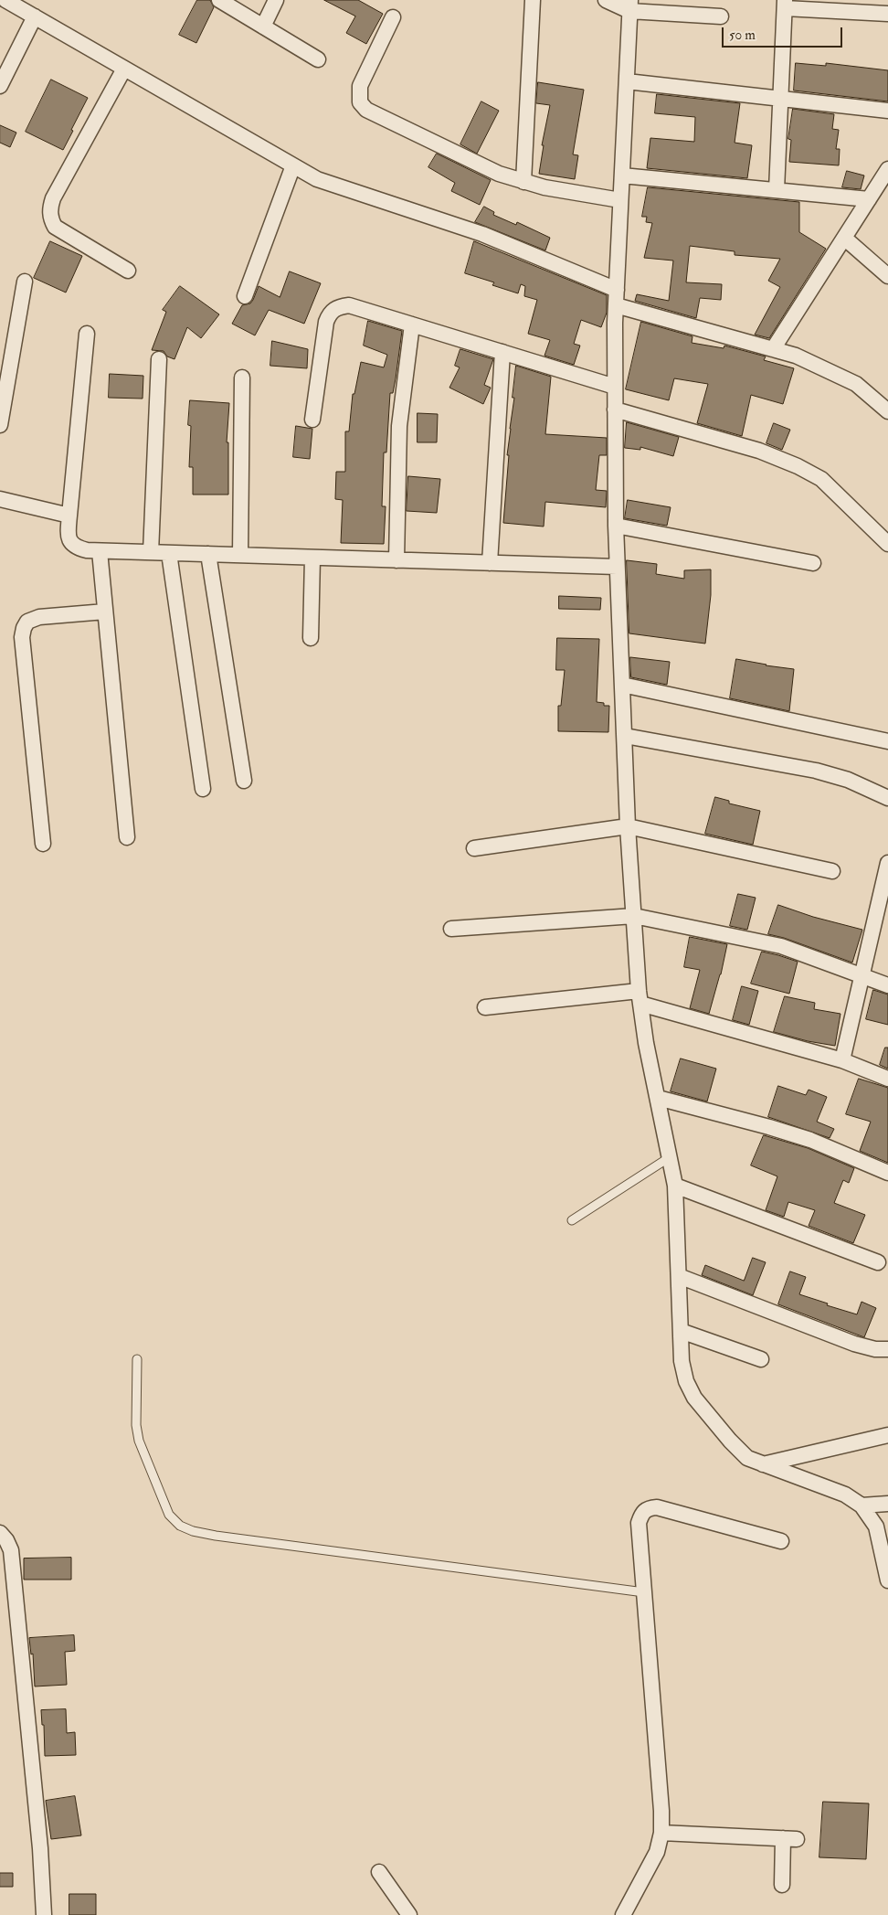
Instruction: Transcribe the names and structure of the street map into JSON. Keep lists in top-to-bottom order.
{
  "scale_bar": "50 m"
}
